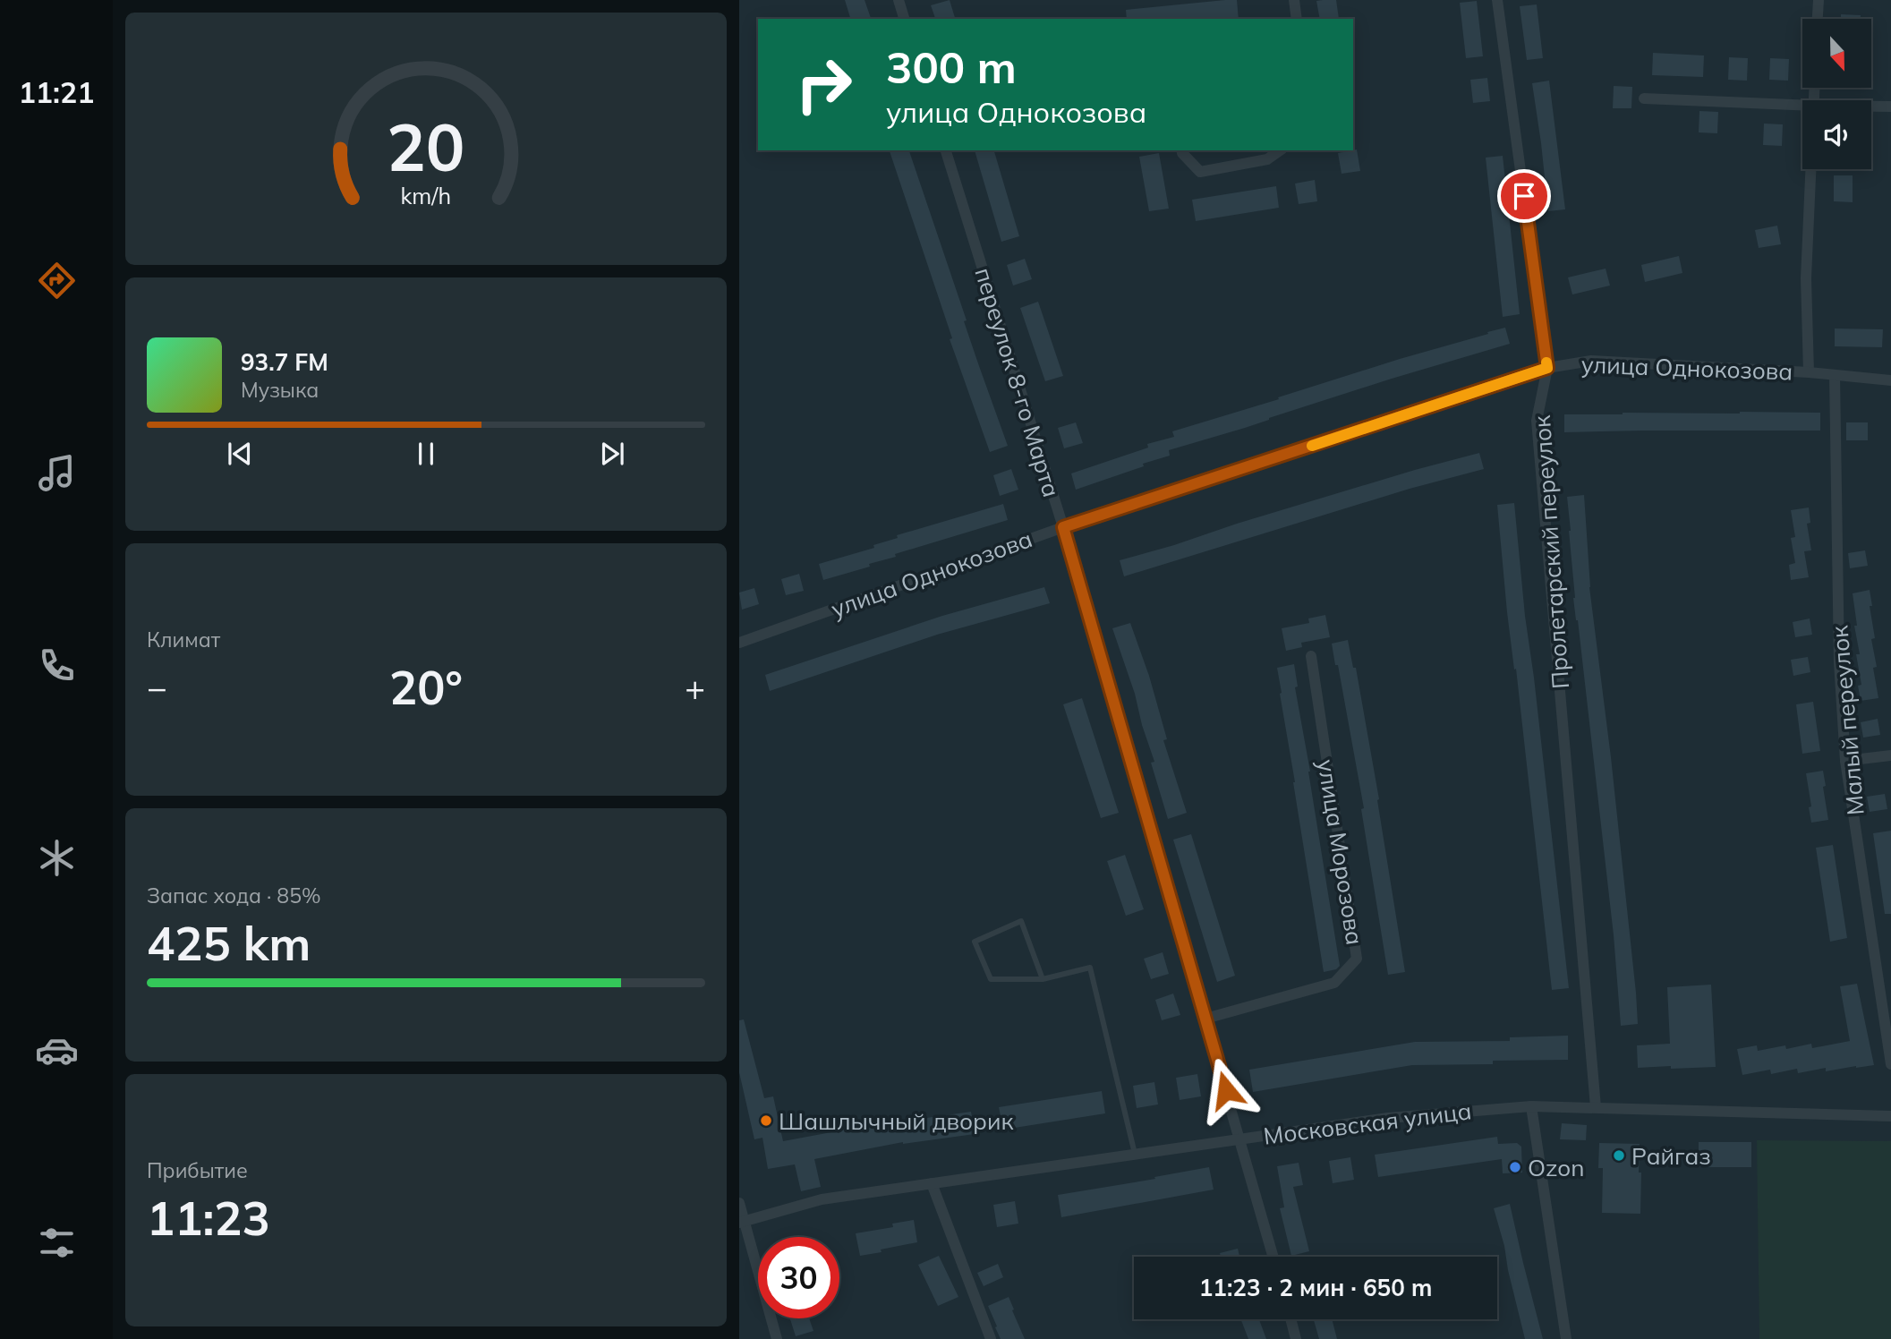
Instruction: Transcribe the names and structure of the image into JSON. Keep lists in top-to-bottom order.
{
  "streets": {
    "street": [
      "улица Однокозова",
      "переулок 8-го Марта",
      "Пролетарский переулок",
      "Малый переулок",
      "улица Морозова",
      "Московская улица"
    ]
  },
  "crossings": [
    ["улица Однокозова", "переулок 8-го Марта"],
    ["улица Однокозова", "Пролетарский переулок"],
    ["улица Однокозова", "Малый переулок"],
    ["переулок 8-го Марта", "улица Морозова"],
    ["переулок 8-го Марта", "Московская улица"],
    ["Пролетарский переулок", "Московская улица"]
  ],
  "places": ["Шашлычный дворик", "Райгаз", "Ozon"],
  "north": "bottom",
  "page": {
    "tabs": "11:21",
    "turn": ["300 m", "улица Однокозова"],
    "song": ["93.7 FM", "Музыка"],
    "tile": [
      "Климат",
      ["Запас хода · 85%", "425 km"],
      ["Прибытие", "11:23"]
    ],
    "heat": ["−", "20°", "+"],
    "limit": "30",
    "trip": "11:23 · 2 мин · 650 m",
    "gauge": ["20", "km/h"]
  }
}
